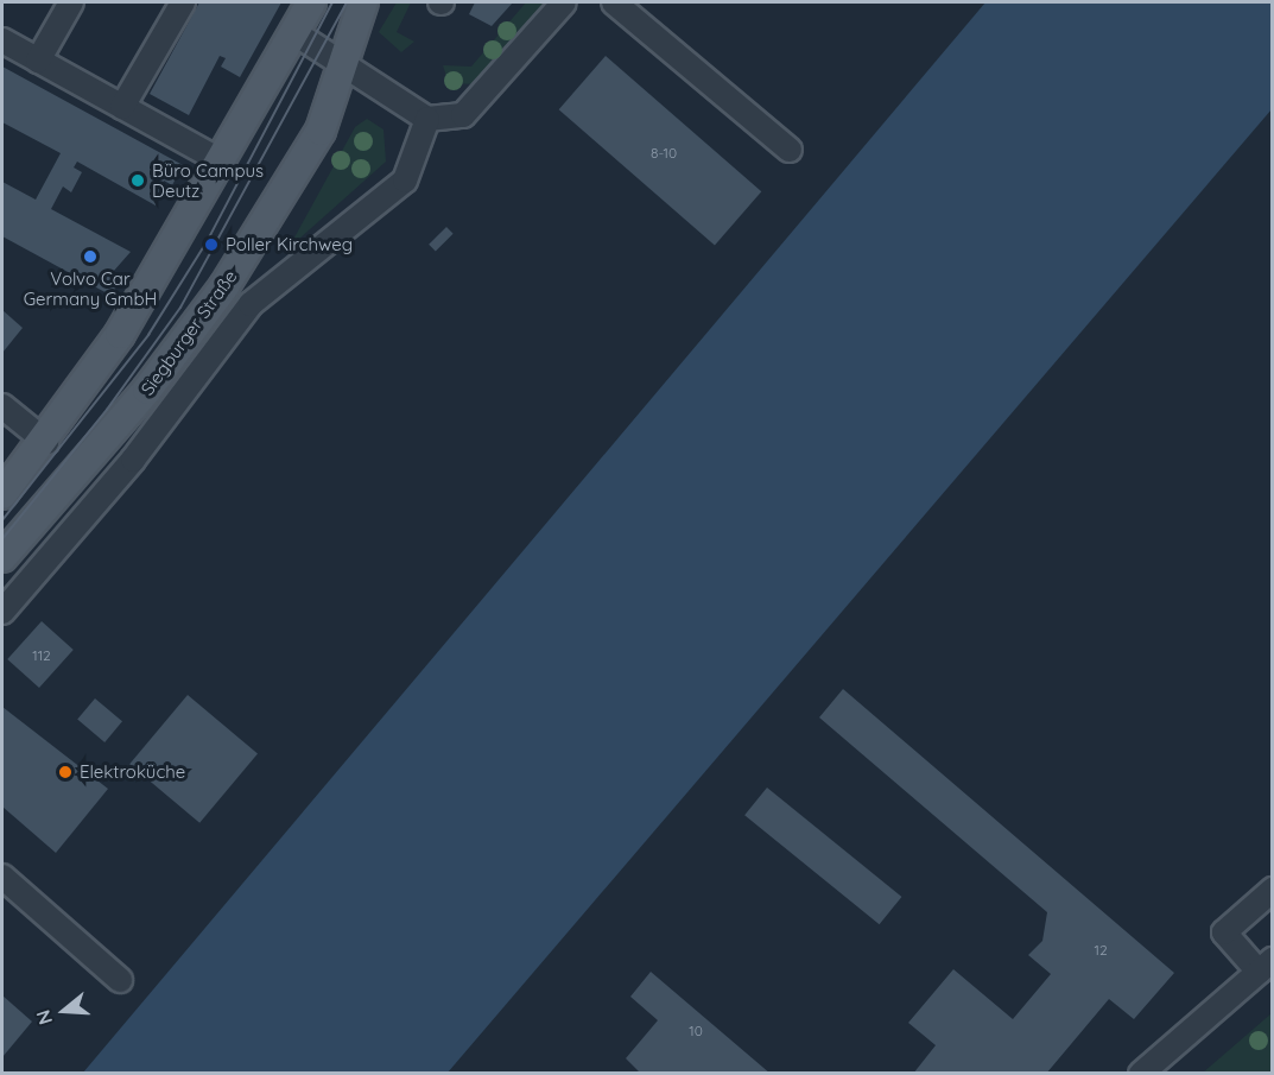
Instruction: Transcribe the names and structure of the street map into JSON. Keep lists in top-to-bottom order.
{
  "streets": {
    "main road": ["Siegburger Straße"]
  },
  "places": [
    "Büro Campus Deutz",
    "Poller Kirchweg",
    "Volvo Car Germany GmbH",
    "Elektroküche"
  ],
  "house_numbers": [
    "8-10",
    "112",
    "12",
    "10"
  ],
  "north": "left"
}
